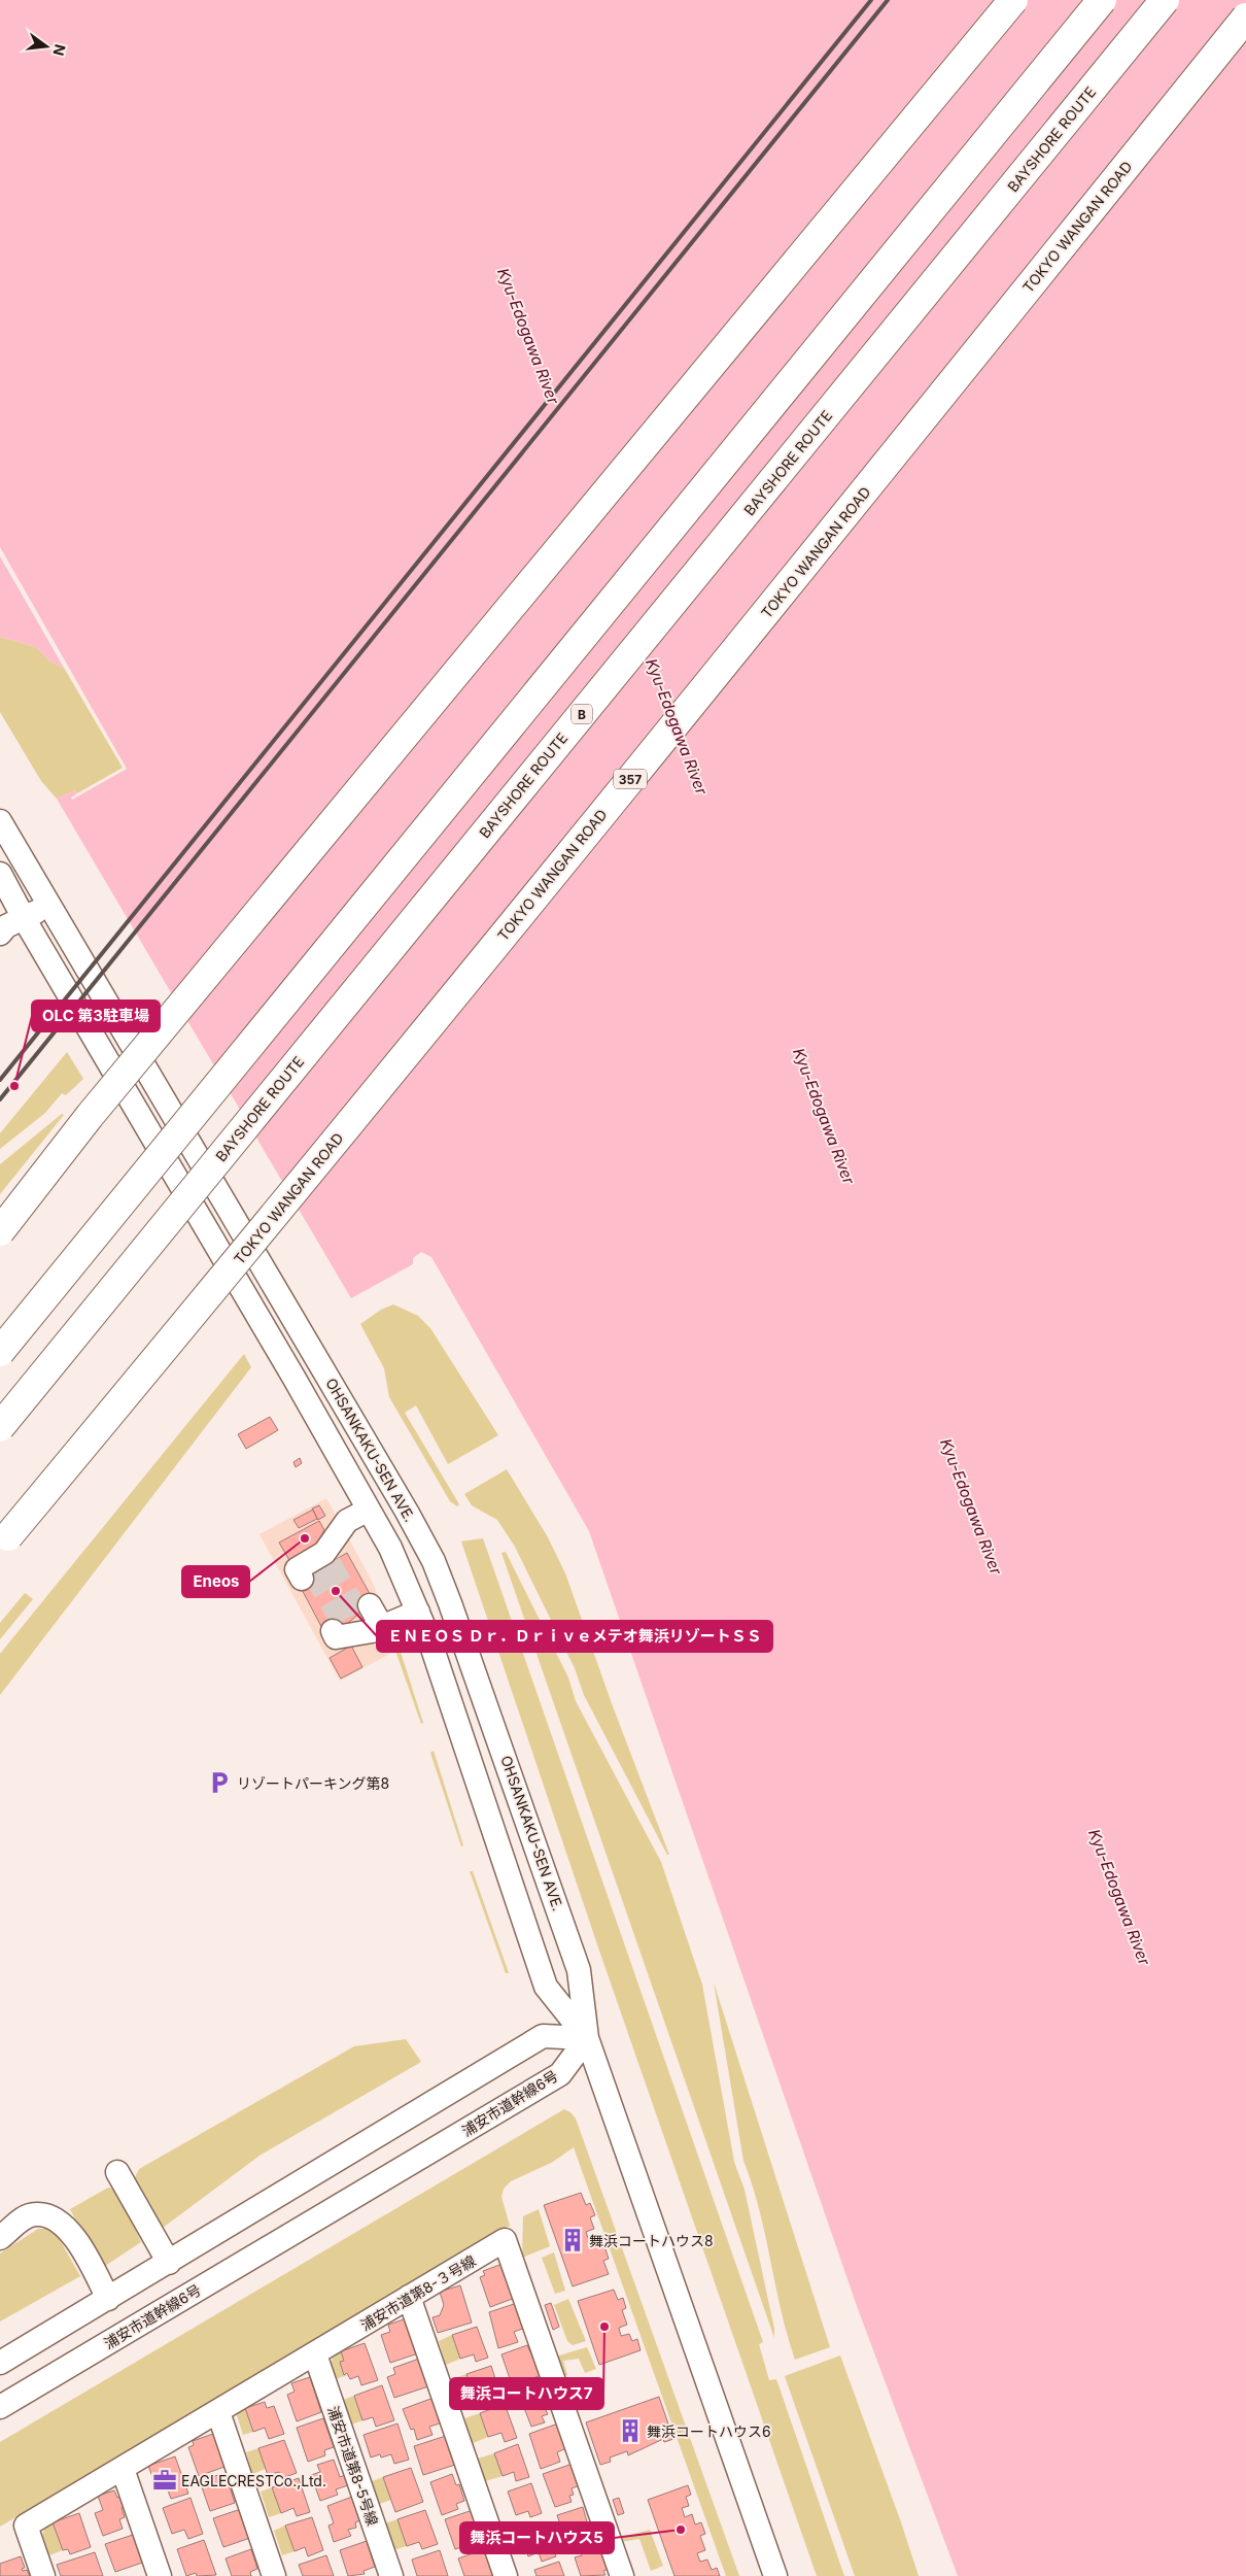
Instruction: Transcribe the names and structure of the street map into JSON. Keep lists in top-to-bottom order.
{
  "streets": {
    "highway": [
      "BAYSHORE ROUTE",
      "TOKYO WANGAN ROAD",
      "B",
      "357"
    ],
    "street": [
      "OHSANKAKU-SEN AVE.",
      "浦安市道幹線6号",
      "浦安市道第8-３号線",
      "浦安市道第8-5号線"
    ]
  },
  "crossings": [
    ["OHSANKAKU-SEN AVE.", "浦安市道幹線6号"],
    ["浦安市道第8-３号線", "浦安市道第8-5号線"]
  ],
  "water": ["Kyu-Edogawa River"],
  "places": {
    "other": [
      "OLC 第3駐車場",
      "Eneos",
      "ＥＮＥＯＳ Ｄｒ．Ｄｒｉｖｅメテオ舞浜リゾートＳＳ",
      "舞浜コートハウス7",
      "舞浜コートハウス5"
    ],
    "parking": ["リゾートパーキング第8"],
    "building": ["舞浜コートハウス8", "舞浜コートハウス6"],
    "office": ["EAGLECRESTCo.,Ltd."]
  },
  "north": "right"
}
